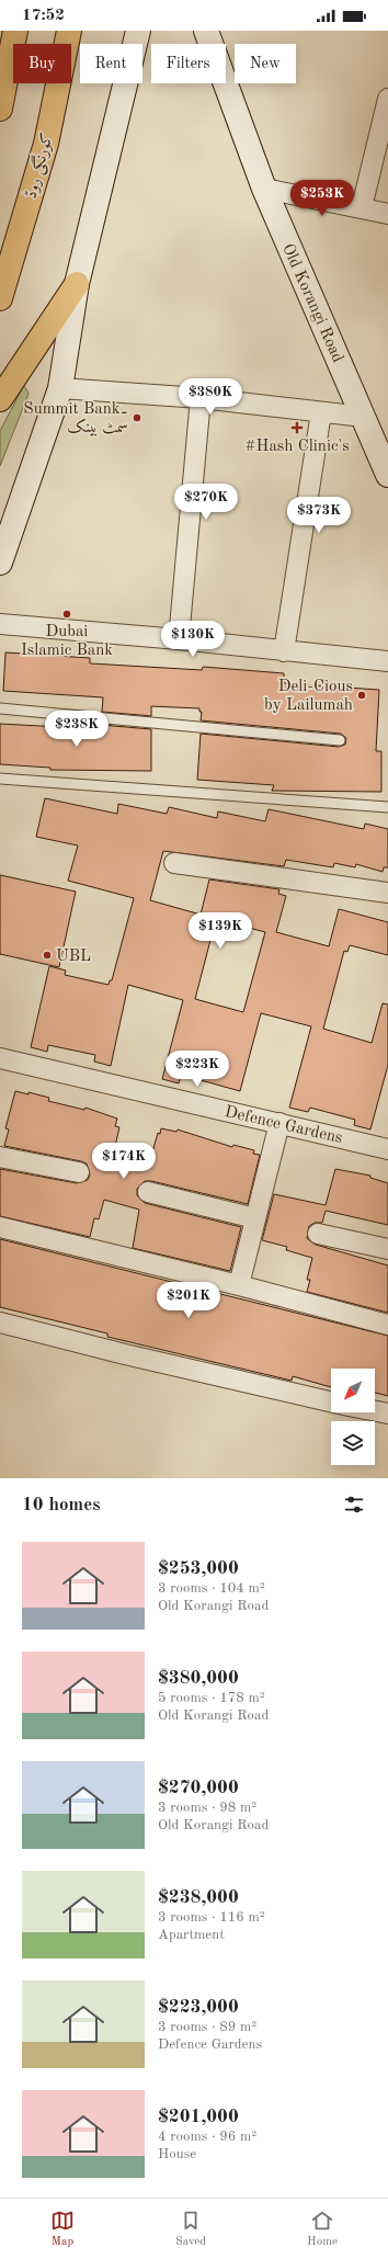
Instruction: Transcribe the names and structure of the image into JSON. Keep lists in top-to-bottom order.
{
  "streets": {
    "main road": ["کورنگی روڈ"],
    "street": ["Old Korangi Road", "Defence Gardens"]
  },
  "places": {
    "other": [
      "Summit Bank۔ سمٹ بینک",
      "Dubai Islamic Bank",
      "Deli-Cious by Lailumah",
      "UBL"
    ],
    "health": ["#Hash Clinic's"]
  },
  "north": "bottom left",
  "page": {
    "status": "17:52",
    "chip": [
      "Buy",
      "Rent",
      "Filters",
      "New"
    ],
    "price": [
      "$253K",
      "$380K",
      "$270K",
      "$373K",
      "$130K",
      "$238K",
      "$139K",
      "$223K",
      "$174K",
      "$201K"
    ],
    "heading": "10 homes",
    "list": [
      {
        "name": "$253,000",
        "note": "3 rooms · 104 m² · Old Korangi Road"
      },
      {
        "name": "$380,000",
        "note": "5 rooms · 178 m² · Old Korangi Road"
      },
      {
        "name": "$270,000",
        "note": "3 rooms · 98 m² · Old Korangi Road"
      },
      {
        "name": "$238,000",
        "note": "3 rooms · 116 m² · Apartment"
      },
      {
        "name": "$223,000",
        "note": "3 rooms · 89 m² · Defence Gardens"
      },
      {
        "name": "$201,000",
        "note": "4 rooms · 96 m² · House"
      }
    ],
    "tabs": ["Map", "Saved", "Home"]
  }
}
